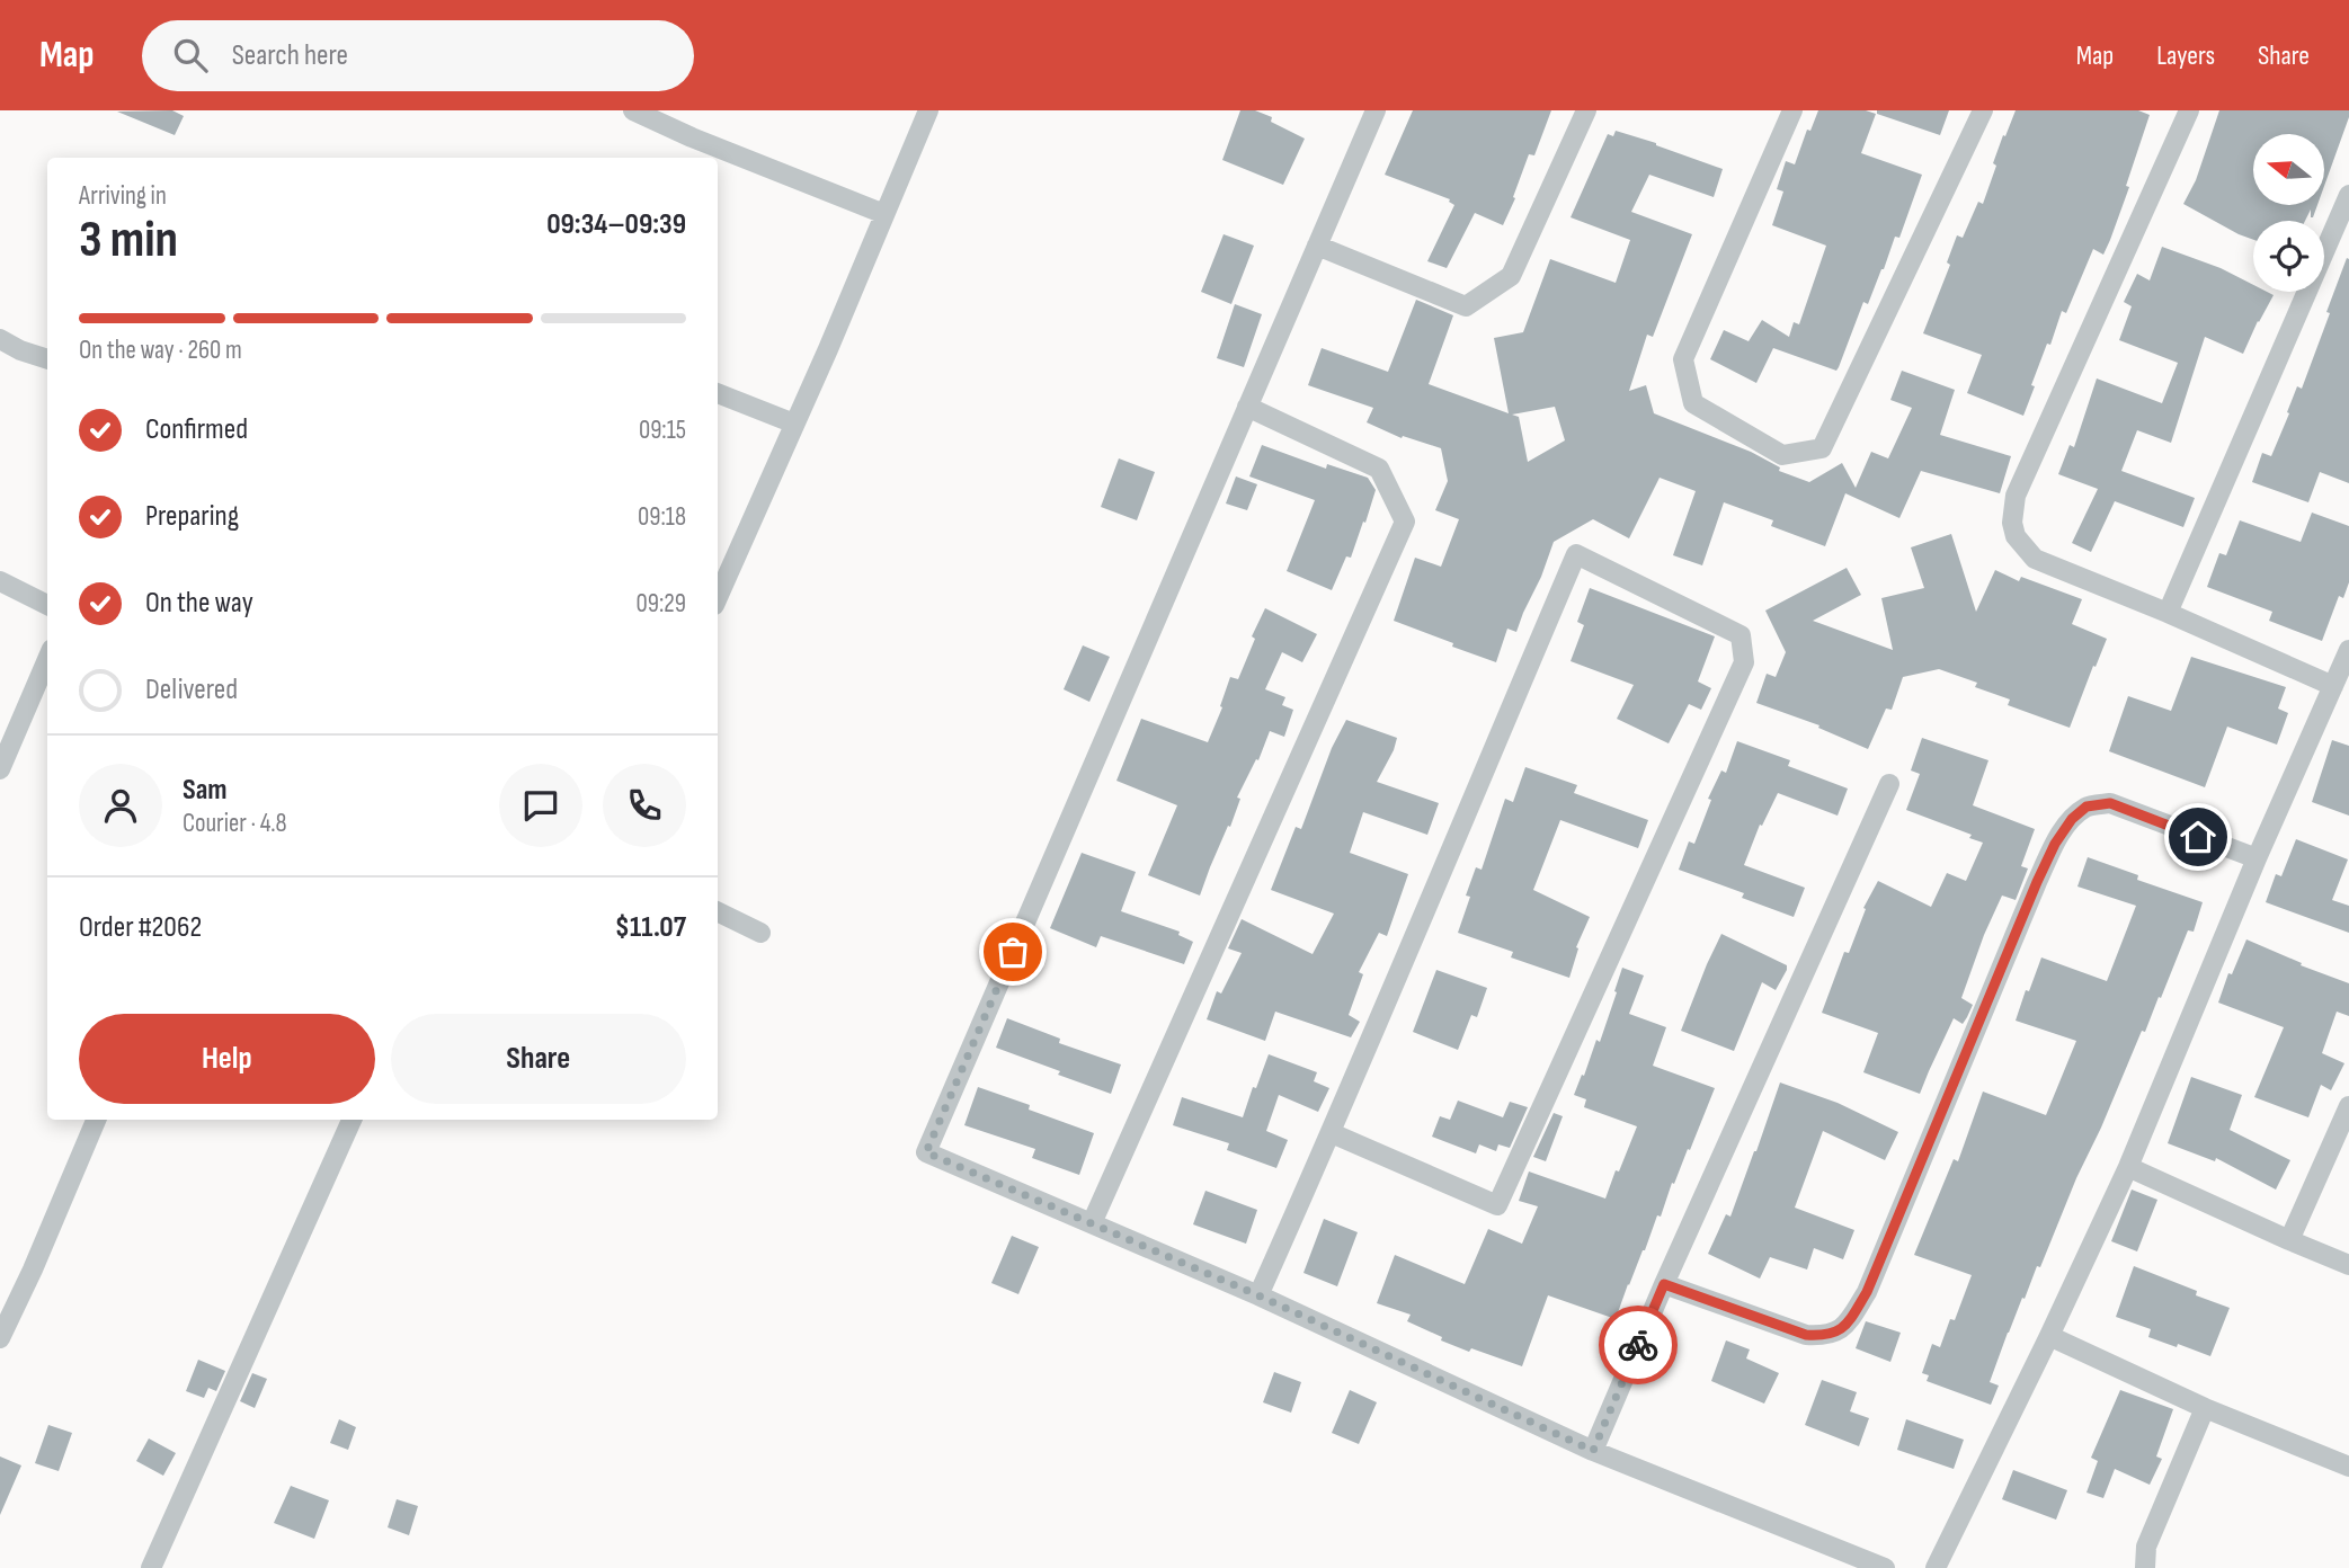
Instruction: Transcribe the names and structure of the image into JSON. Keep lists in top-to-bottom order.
{
  "north": "left",
  "page": {
    "header": "Map",
    "search": "Search here",
    "nav": ["Map", "Layers", "Share"],
    "heading": ["3 min", "Arriving in", "09:34–09:39"],
    "panel": [
      "Sam",
      "Courier · 4.8",
      "Order #2062",
      "$11.07"
    ],
    "bar": "On the way · 260 m",
    "list": [
      ["Confirmed", "09:15"],
      ["Preparing", "09:18"],
      ["On the way", "09:29"],
      "Delivered"
    ],
    "buttons": ["Help", "Share"]
  }
}
